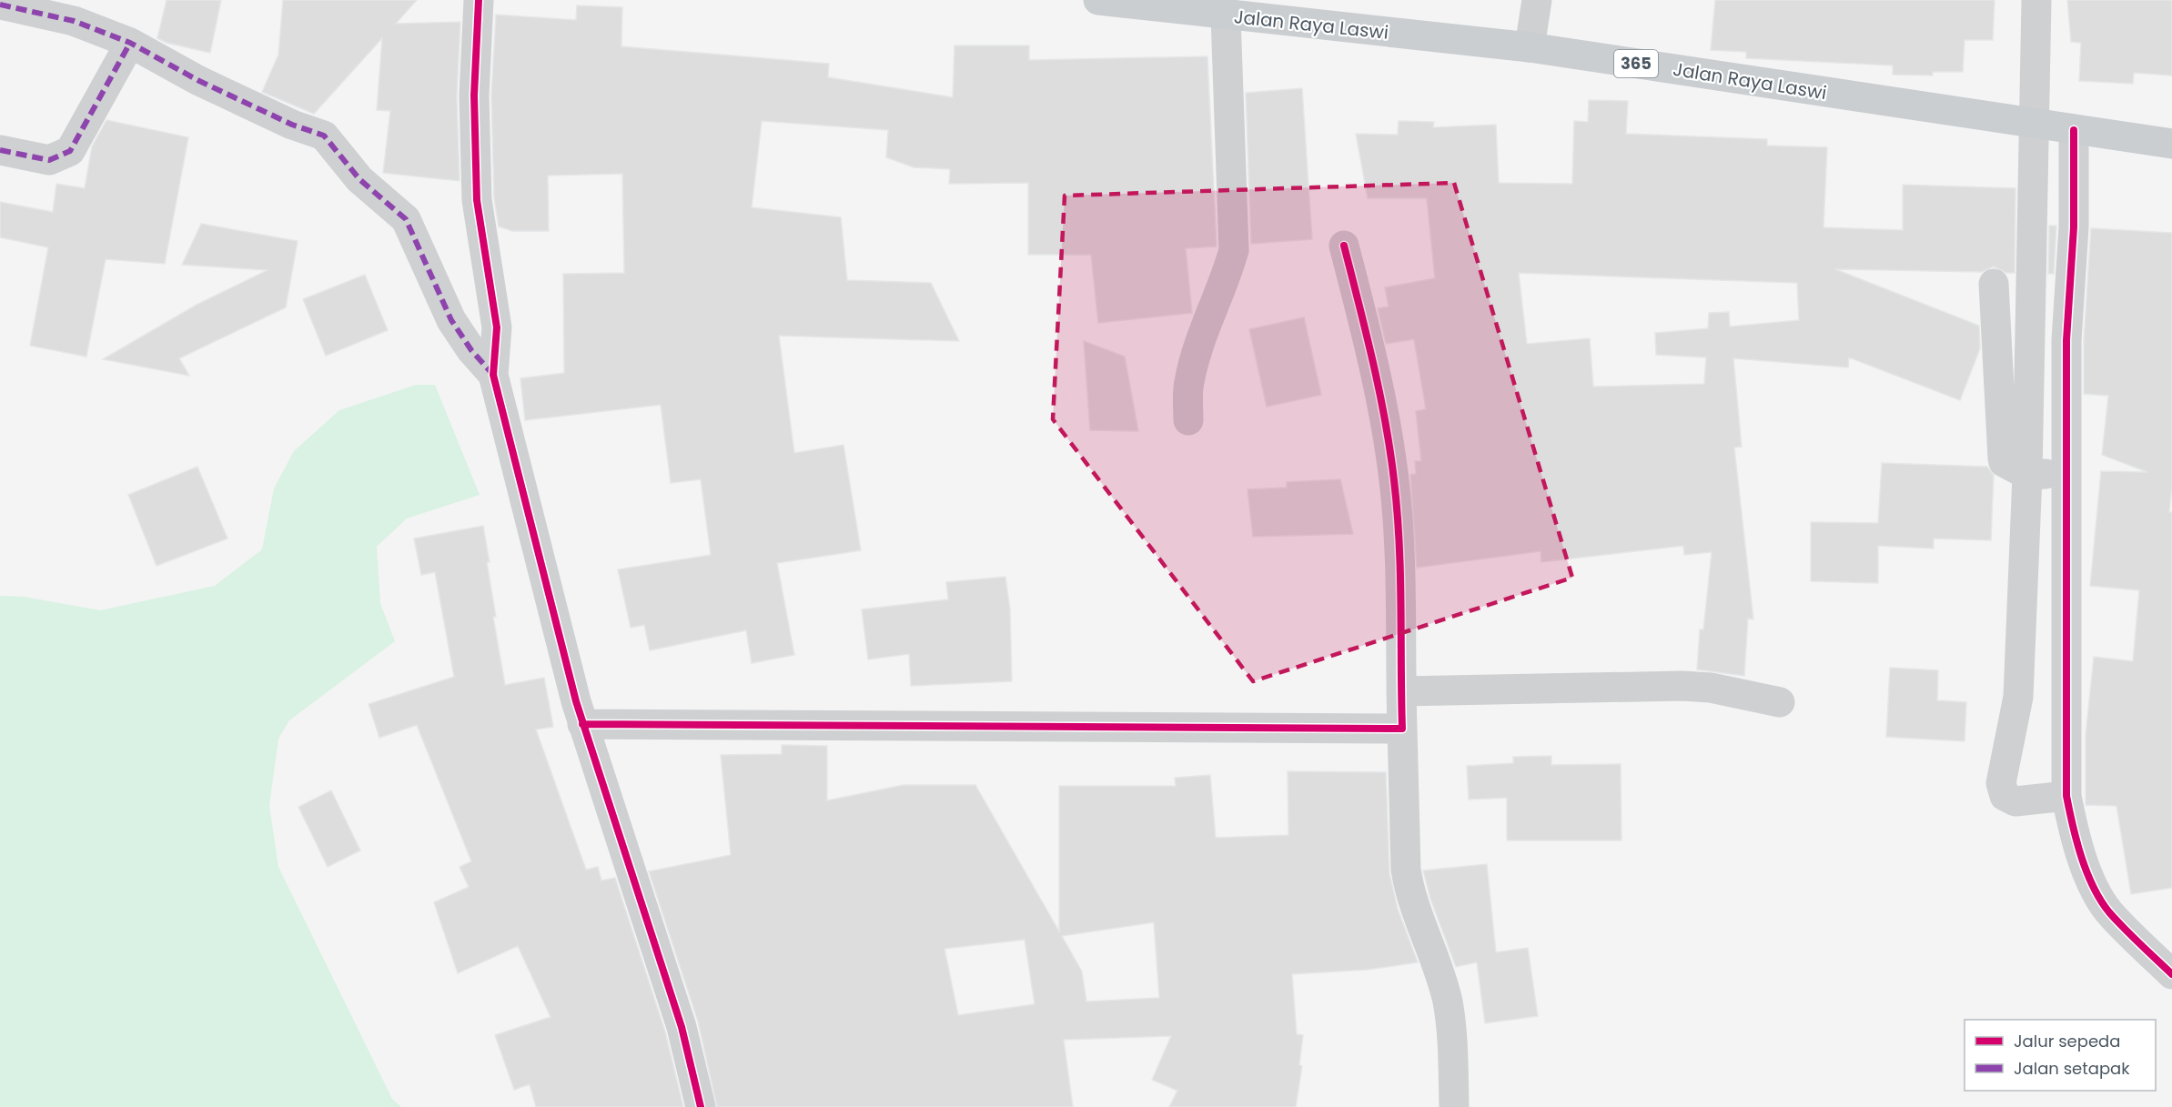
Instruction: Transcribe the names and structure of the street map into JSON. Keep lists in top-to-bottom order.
{
  "streets": {
    "main road": ["Jalan Raya Laswi", "365"]
  },
  "legend": ["Jalur sepeda", "Jalan setapak"]
}
